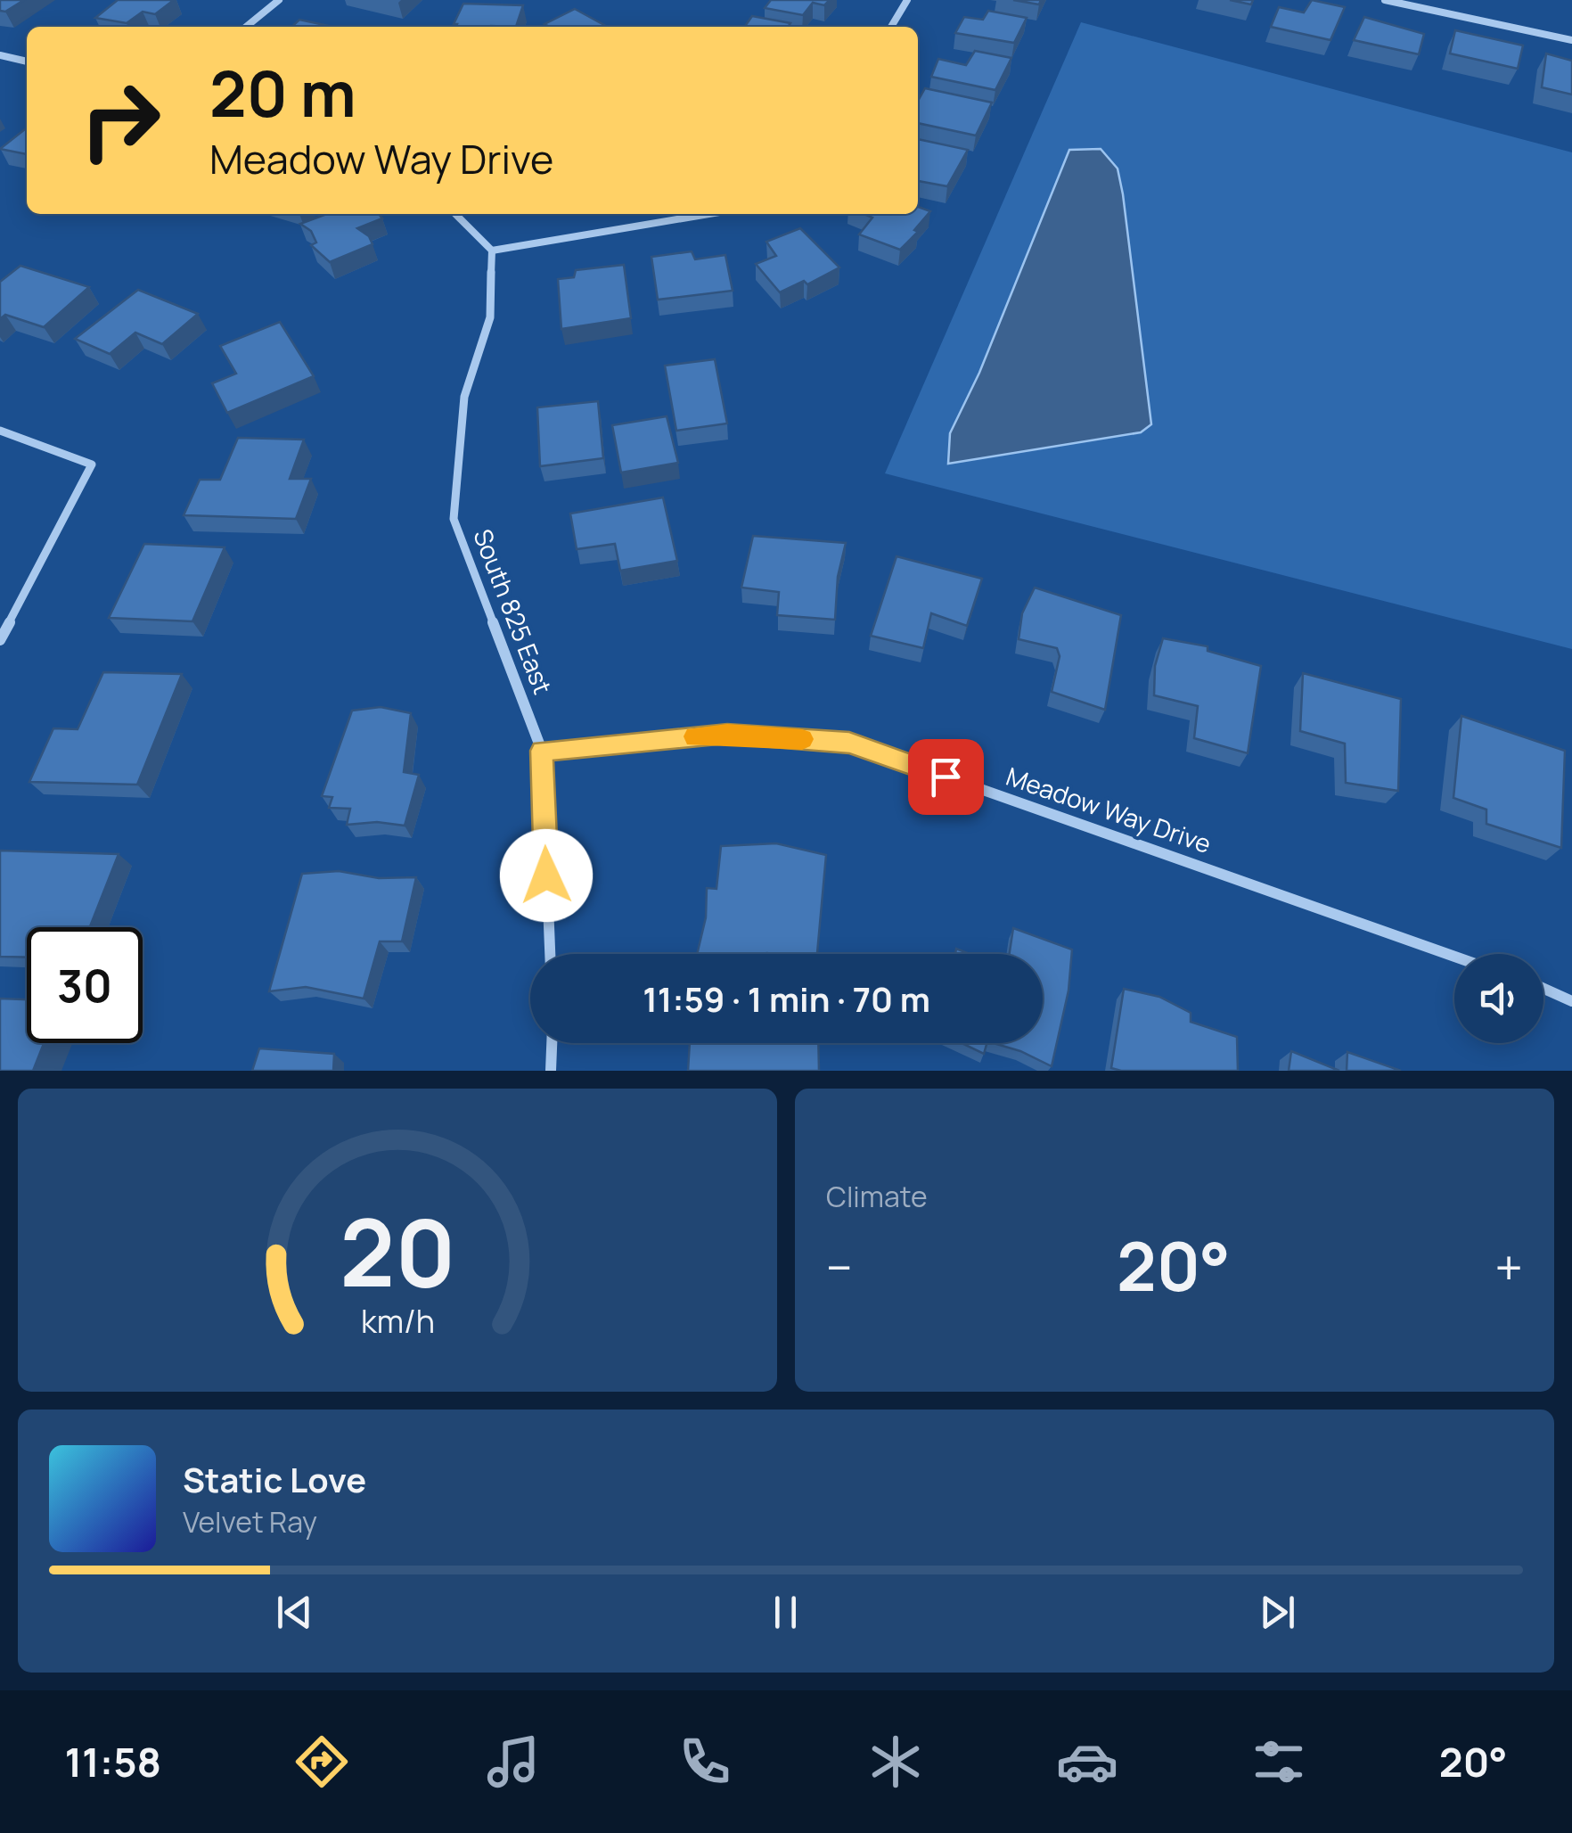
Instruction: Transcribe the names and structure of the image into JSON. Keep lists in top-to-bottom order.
{
  "streets": {
    "street": ["South 825 East", "Meadow Way Drive"]
  },
  "crossings": [
    ["South 825 East", "Meadow Way Drive"]
  ],
  "page": {
    "turn": ["20 m", "Meadow Way Drive"],
    "limit": "30",
    "trip": "11:59 · 1 min · 70 m",
    "tile": "Climate",
    "heat": ["−", "20°", "+"],
    "song": ["Static Love", "Velvet Ray"],
    "tabs": ["11:58", "20°"],
    "gauge": ["20", "km/h"]
  }
}
